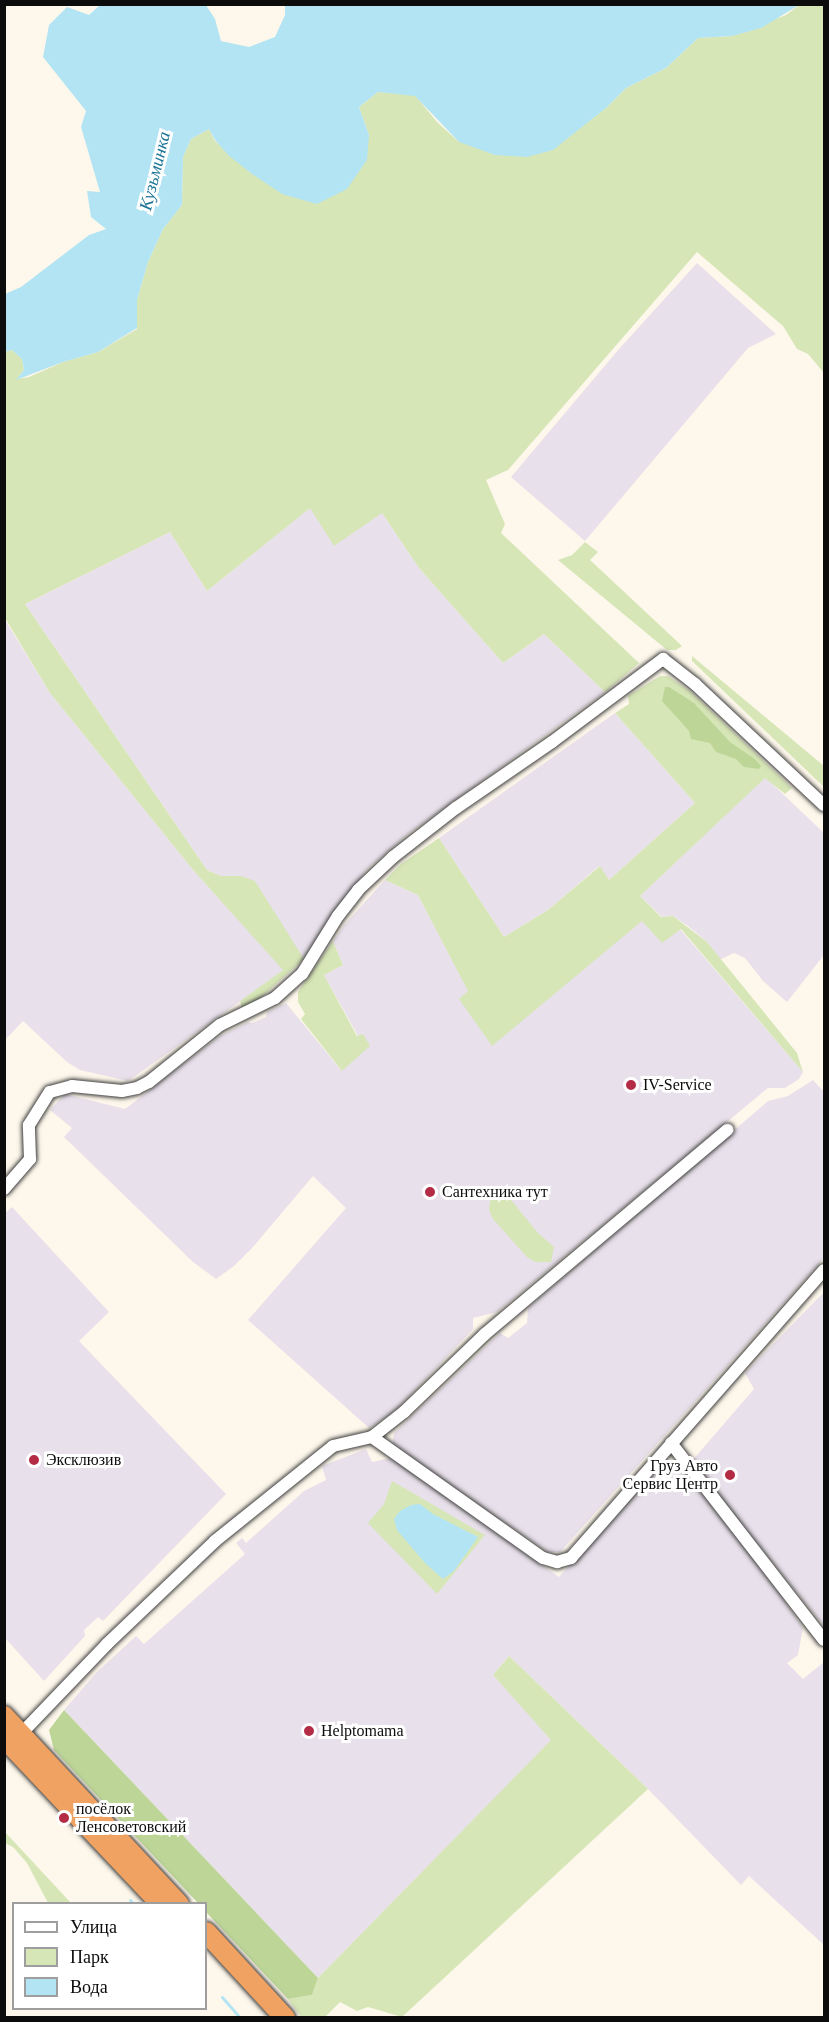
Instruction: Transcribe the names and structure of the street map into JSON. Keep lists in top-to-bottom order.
{
  "water": ["Кузьминка"],
  "places": [
    "IV-Service",
    "Сантехника тут",
    "Эксклюзив",
    "Груз Авто Сервис Центр",
    "Helptomama",
    "посёлок Ленсоветовский"
  ],
  "legend": ["Улица", "Парк", "Вода"]
}
